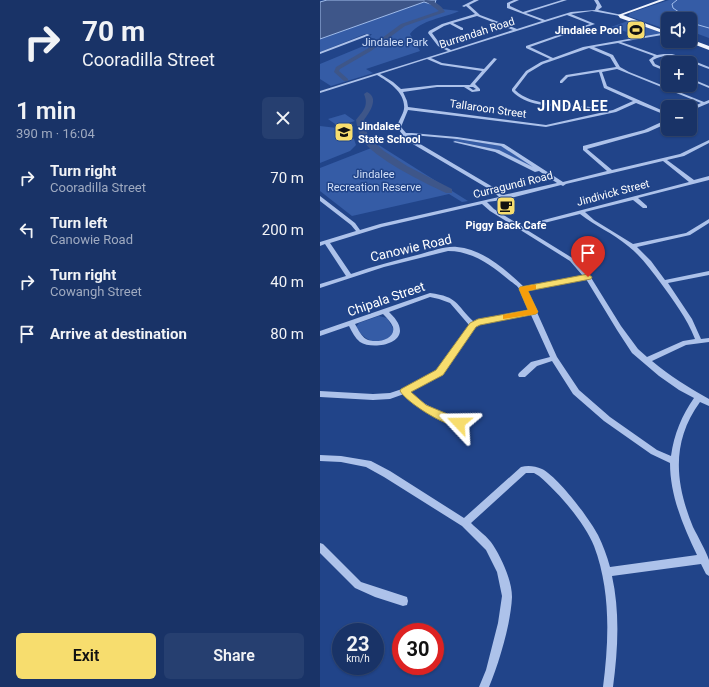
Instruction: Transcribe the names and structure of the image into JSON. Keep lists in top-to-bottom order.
{
  "streets": {
    "street": [
      "Burrendah Road",
      "Tallaroon Street",
      "Curragundi Road",
      "Jindivick Street",
      "Canowie Road",
      "Chipala Street"
    ]
  },
  "districts": ["JINDALEE"],
  "parks": ["Jindalee Park", "Jindalee Recreation Reserve"],
  "places": {
    "sports": ["Jindalee Pool"],
    "school or university": ["Jindalee State School"],
    "cafe": ["Piggy Back Cafe"]
  },
  "page": {
    "turn": ["70 m", "Cooradilla Street"],
    "map_buttons": ["+", "−"],
    "heading": ["1 min", "390 m · 16:04"],
    "list": [
      {
        "name": "Turn right",
        "note": "Cooradilla Street",
        "value": "70 m"
      },
      {
        "name": "Turn left",
        "note": "Canowie Road",
        "value": "200 m"
      },
      {
        "name": "Turn right",
        "note": "Cowangh Street",
        "value": "40 m"
      },
      {
        "name": "Arrive at destination",
        "value": "80 m"
      }
    ],
    "speed": "23 km/h",
    "limit": "30",
    "buttons": ["Exit", "Share"]
  }
}
